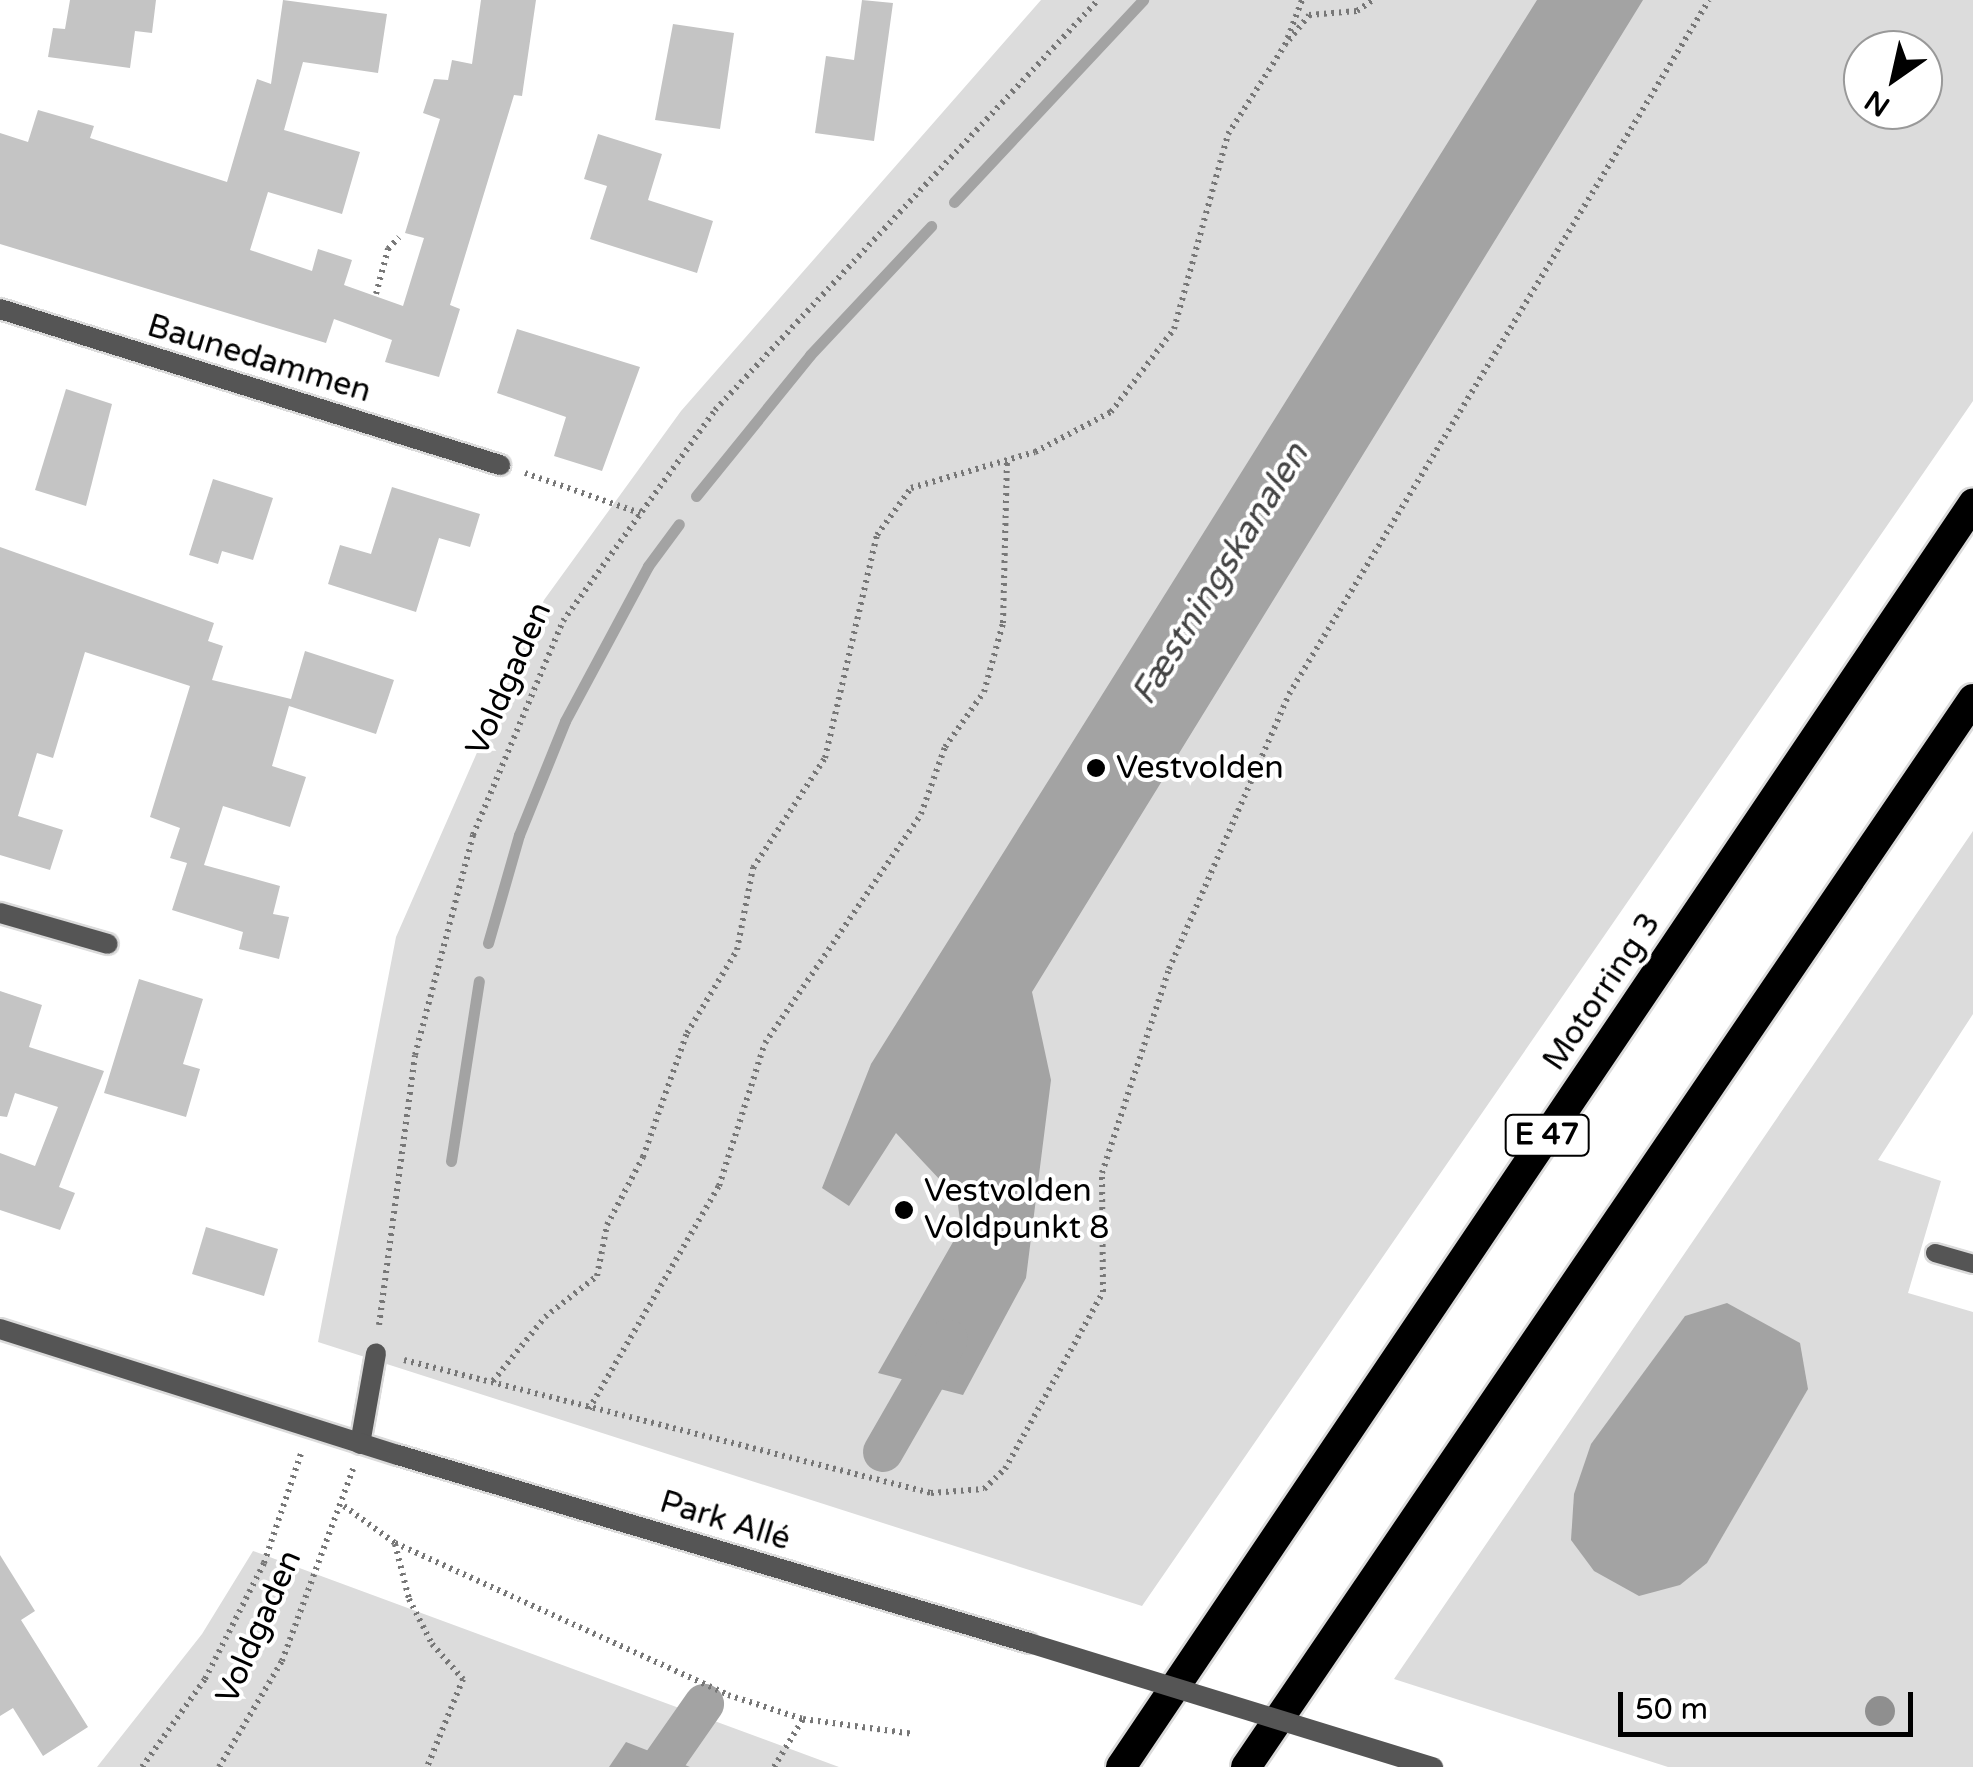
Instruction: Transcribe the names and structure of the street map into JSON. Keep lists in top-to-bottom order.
{
  "streets": {
    "highway": ["Motorring 3", "E 47"],
    "street": ["Baunedammen", "Park Allé"],
    "path": ["Voldgaden"]
  },
  "water": ["Fæstningskanalen"],
  "places": ["Vestvolden", "Vestvolden Voldpunkt 8"],
  "scale_bar": "50 m",
  "north": "bottom left"
}
